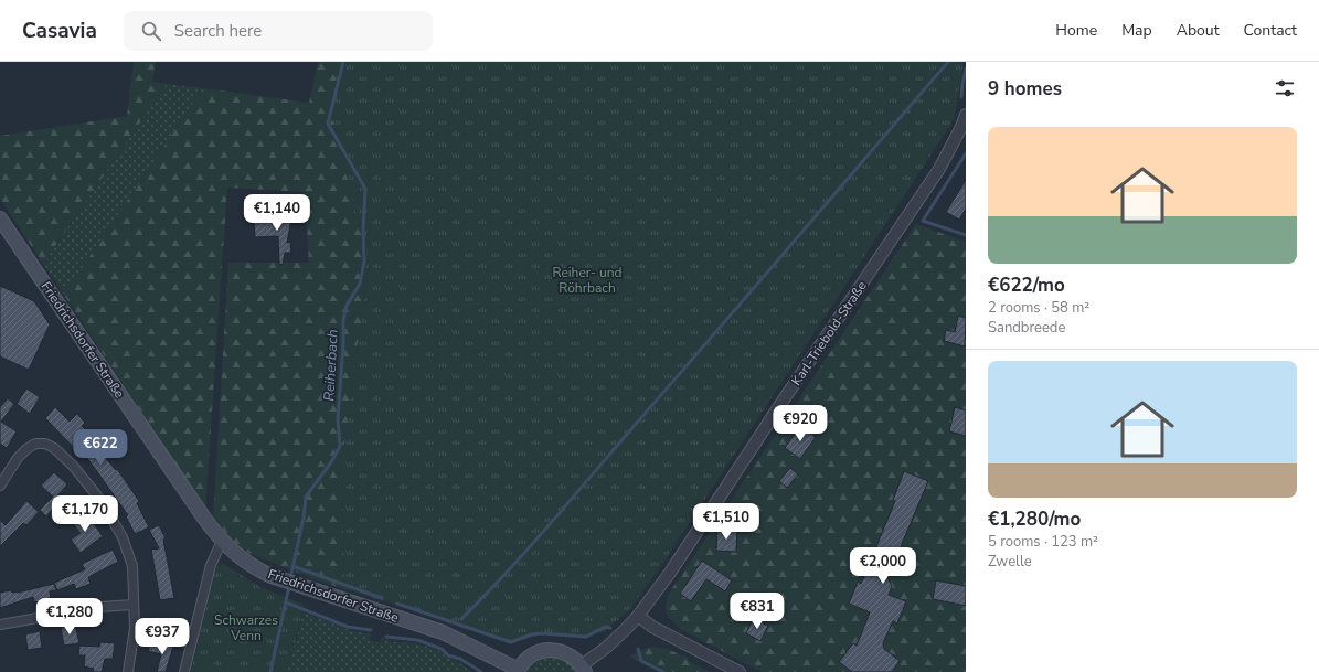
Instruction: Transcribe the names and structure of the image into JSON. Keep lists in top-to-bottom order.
{
  "streets": {
    "main road": ["Friedrichsdorfer Straße"],
    "street": ["Karl-Triebold-Straße"]
  },
  "water": ["Reiherbach"],
  "parks": ["Reiher- und Röhrbach", "Schwarzes Venn"],
  "page": {
    "header": "Casavia",
    "search": "Search here",
    "nav": [
      "Home",
      "Map",
      "About",
      "Contact"
    ],
    "heading": "9 homes",
    "list": [
      {
        "name": "€622/mo",
        "note": "2 rooms · 58 m² · Sandbreede"
      },
      {
        "name": "€1,280/mo",
        "note": "5 rooms · 123 m² · Zwelle"
      }
    ],
    "price": [
      "€1,140",
      "€920",
      "€622",
      "€1,170",
      "€1,510",
      "€2,000",
      "€831",
      "€1,280",
      "€937"
    ]
  }
}
